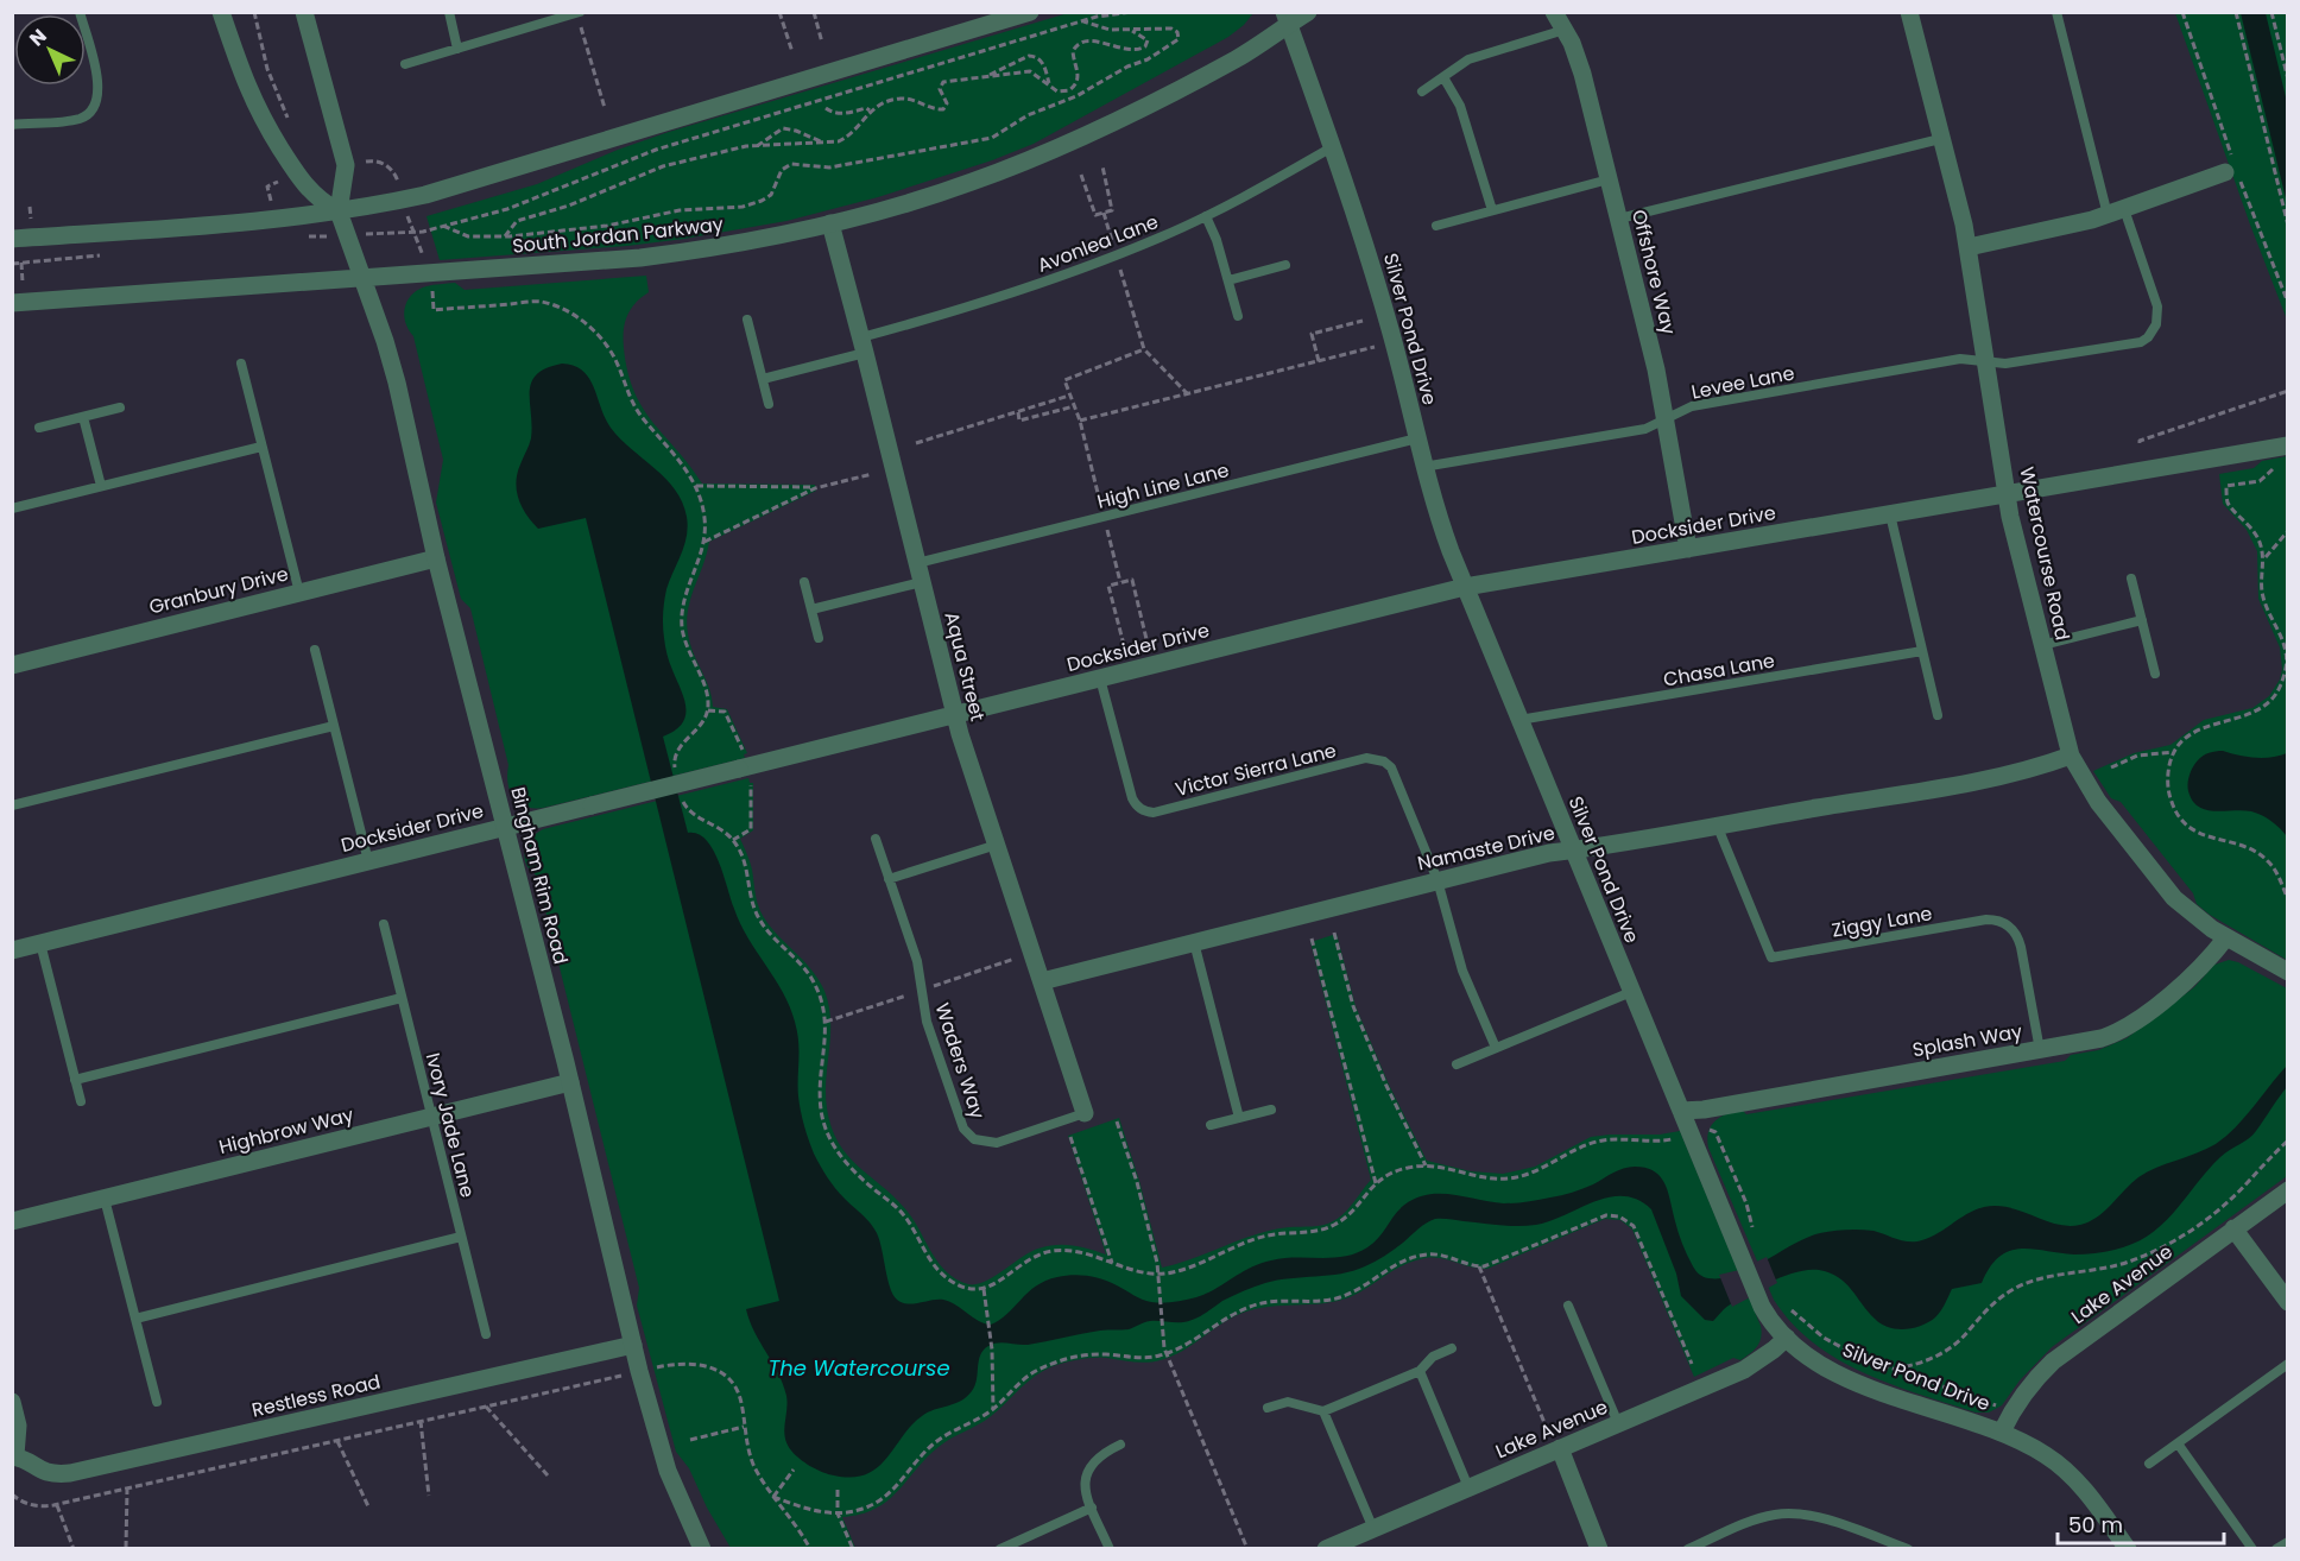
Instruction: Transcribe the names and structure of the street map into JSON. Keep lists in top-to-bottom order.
{
  "streets": {
    "street": [
      "South Jordan Parkway",
      "Offshore Way",
      "Silver Pond Drive",
      "Docksider Drive",
      "Watercourse Road",
      "Granbury Drive",
      "Aqua Street",
      "Namaste Drive",
      "Bingham Rim Road",
      "Splash Way",
      "Highbrow Way",
      "Lake Avenue",
      "Restless Road"
    ],
    "lane": [
      "Avonlea Lane",
      "Levee Lane",
      "High Line Lane",
      "Chasa Lane",
      "Victor Sierra Lane",
      "Ziggy Lane",
      "Waders Way",
      "Ivory Jade Lane"
    ]
  },
  "crossings": [
    ["South Jordan Parkway", "Silver Pond Drive"],
    ["South Jordan Parkway", "Aqua Street"],
    ["South Jordan Parkway", "Bingham Rim Road"],
    ["Avonlea Lane", "Silver Pond Drive"],
    ["Avonlea Lane", "Aqua Street"],
    ["Offshore Way", "Levee Lane"],
    ["Offshore Way", "Docksider Drive"],
    ["Silver Pond Drive", "Levee Lane"],
    ["Silver Pond Drive", "High Line Lane"],
    ["Silver Pond Drive", "Docksider Drive"],
    ["Silver Pond Drive", "Chasa Lane"],
    ["Silver Pond Drive", "Namaste Drive"],
    ["Silver Pond Drive", "Splash Way"],
    ["Silver Pond Drive", "Lake Avenue"],
    ["Levee Lane", "Watercourse Road"],
    ["High Line Lane", "Aqua Street"],
    ["Docksider Drive", "Watercourse Road"],
    ["Docksider Drive", "Aqua Street"],
    ["Docksider Drive", "Victor Sierra Lane"],
    ["Docksider Drive", "Bingham Rim Road"],
    ["Watercourse Road", "Namaste Drive"],
    ["Watercourse Road", "Splash Way"],
    ["Granbury Drive", "Bingham Rim Road"],
    ["Aqua Street", "Namaste Drive"],
    ["Aqua Street", "Waders Way"],
    ["Victor Sierra Lane", "Namaste Drive"],
    ["Namaste Drive", "Ziggy Lane"],
    ["Bingham Rim Road", "Highbrow Way"],
    ["Bingham Rim Road", "Restless Road"],
    ["Ziggy Lane", "Splash Way"],
    ["Ivory Jade Lane", "Highbrow Way"]
  ],
  "water": ["The Watercourse"],
  "scale_bar": "50 m",
  "north": "top left"
}
